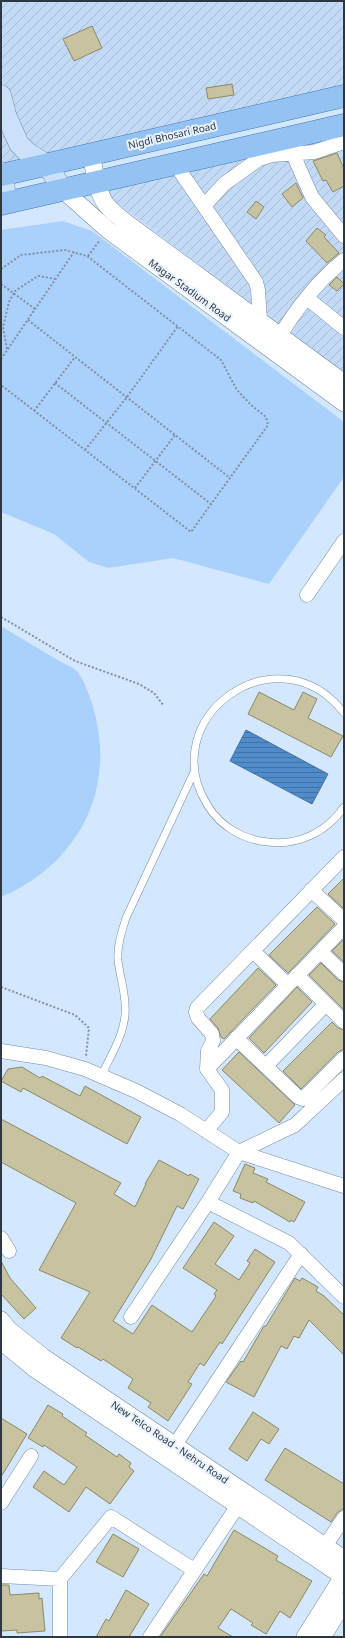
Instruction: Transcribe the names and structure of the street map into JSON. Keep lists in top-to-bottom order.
{
  "streets": {
    "main road": ["Nigdi Bhosari Road", "Magar Stadium Road"],
    "street": ["New Telco Road - Nehru Road"]
  },
  "crossings": [
    ["Nigdi Bhosari Road", "Magar Stadium Road"]
  ]
}
